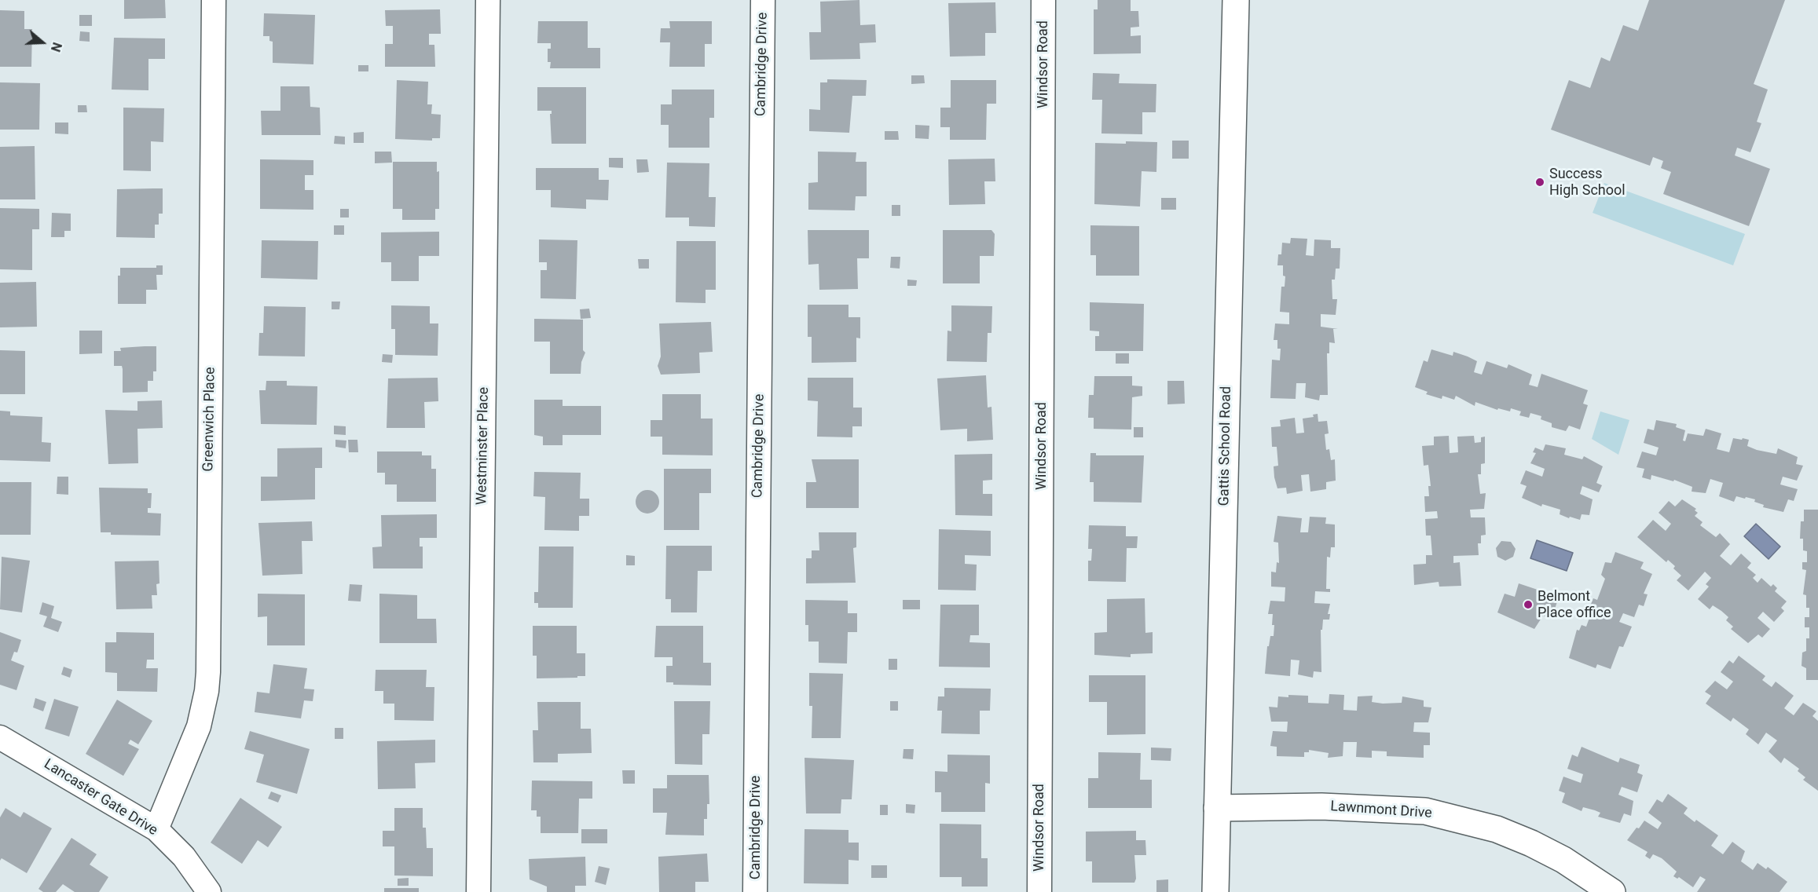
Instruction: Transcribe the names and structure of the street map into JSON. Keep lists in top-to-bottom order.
{
  "streets": {
    "main road": ["Gattis School Road", "Lawnmont Drive"],
    "street": [
      "Cambridge Drive",
      "Windsor Road",
      "Greenwich Place",
      "Westminster Place",
      "Lancaster Gate Drive"
    ]
  },
  "crossings": [
    ["Greenwich Place", "Lancaster Gate Drive"],
    ["Gattis School Road", "Lawnmont Drive"]
  ],
  "places": ["Success High School", "Belmont Place office"],
  "north": "right"
}
